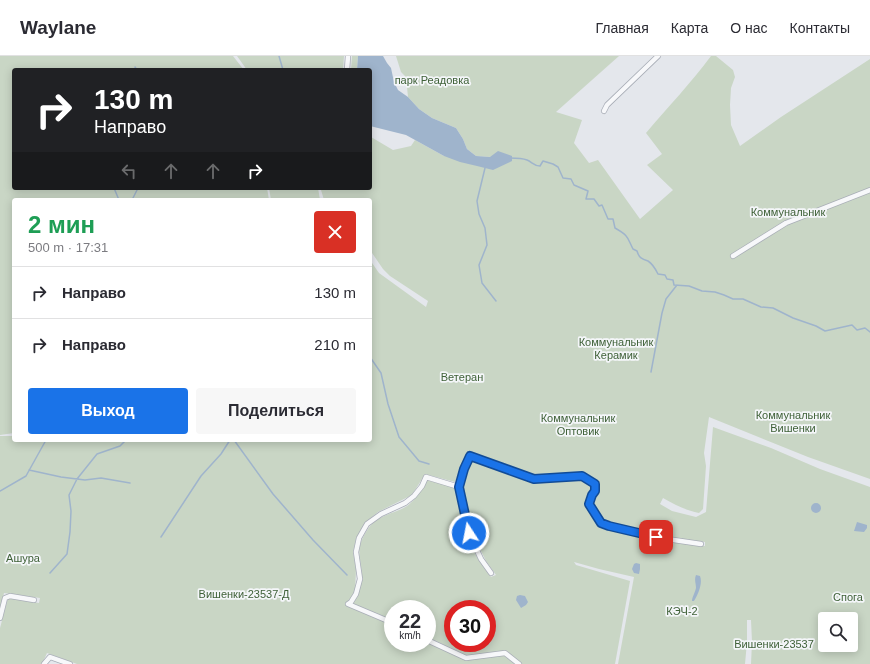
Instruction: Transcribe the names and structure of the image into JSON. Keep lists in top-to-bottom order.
{
  "parks": [
    "парк Реадовка",
    "Коммунальник",
    "Коммунальник Керамик",
    "Ветеран",
    "Коммунальник Вишенки",
    "Коммунальник Оптовик",
    "Ашура",
    "Вишенки-23537-Д",
    "Спога",
    "КЭЧ-2",
    "Вишенки-23537"
  ],
  "page": {
    "header": "Waylane",
    "nav": [
      "Главная",
      "Карта",
      "О нас",
      "Контакты"
    ],
    "turn": ["130 m", "Направо"],
    "heading": ["2 мин", "500 m · 17:31"],
    "list": [
      {
        "name": "Направо",
        "value": "130 m"
      },
      {
        "name": "Направо",
        "value": "210 m"
      }
    ],
    "buttons": ["Выход", "Поделиться"],
    "speed": "22 km/h",
    "limit": "30"
  }
}
